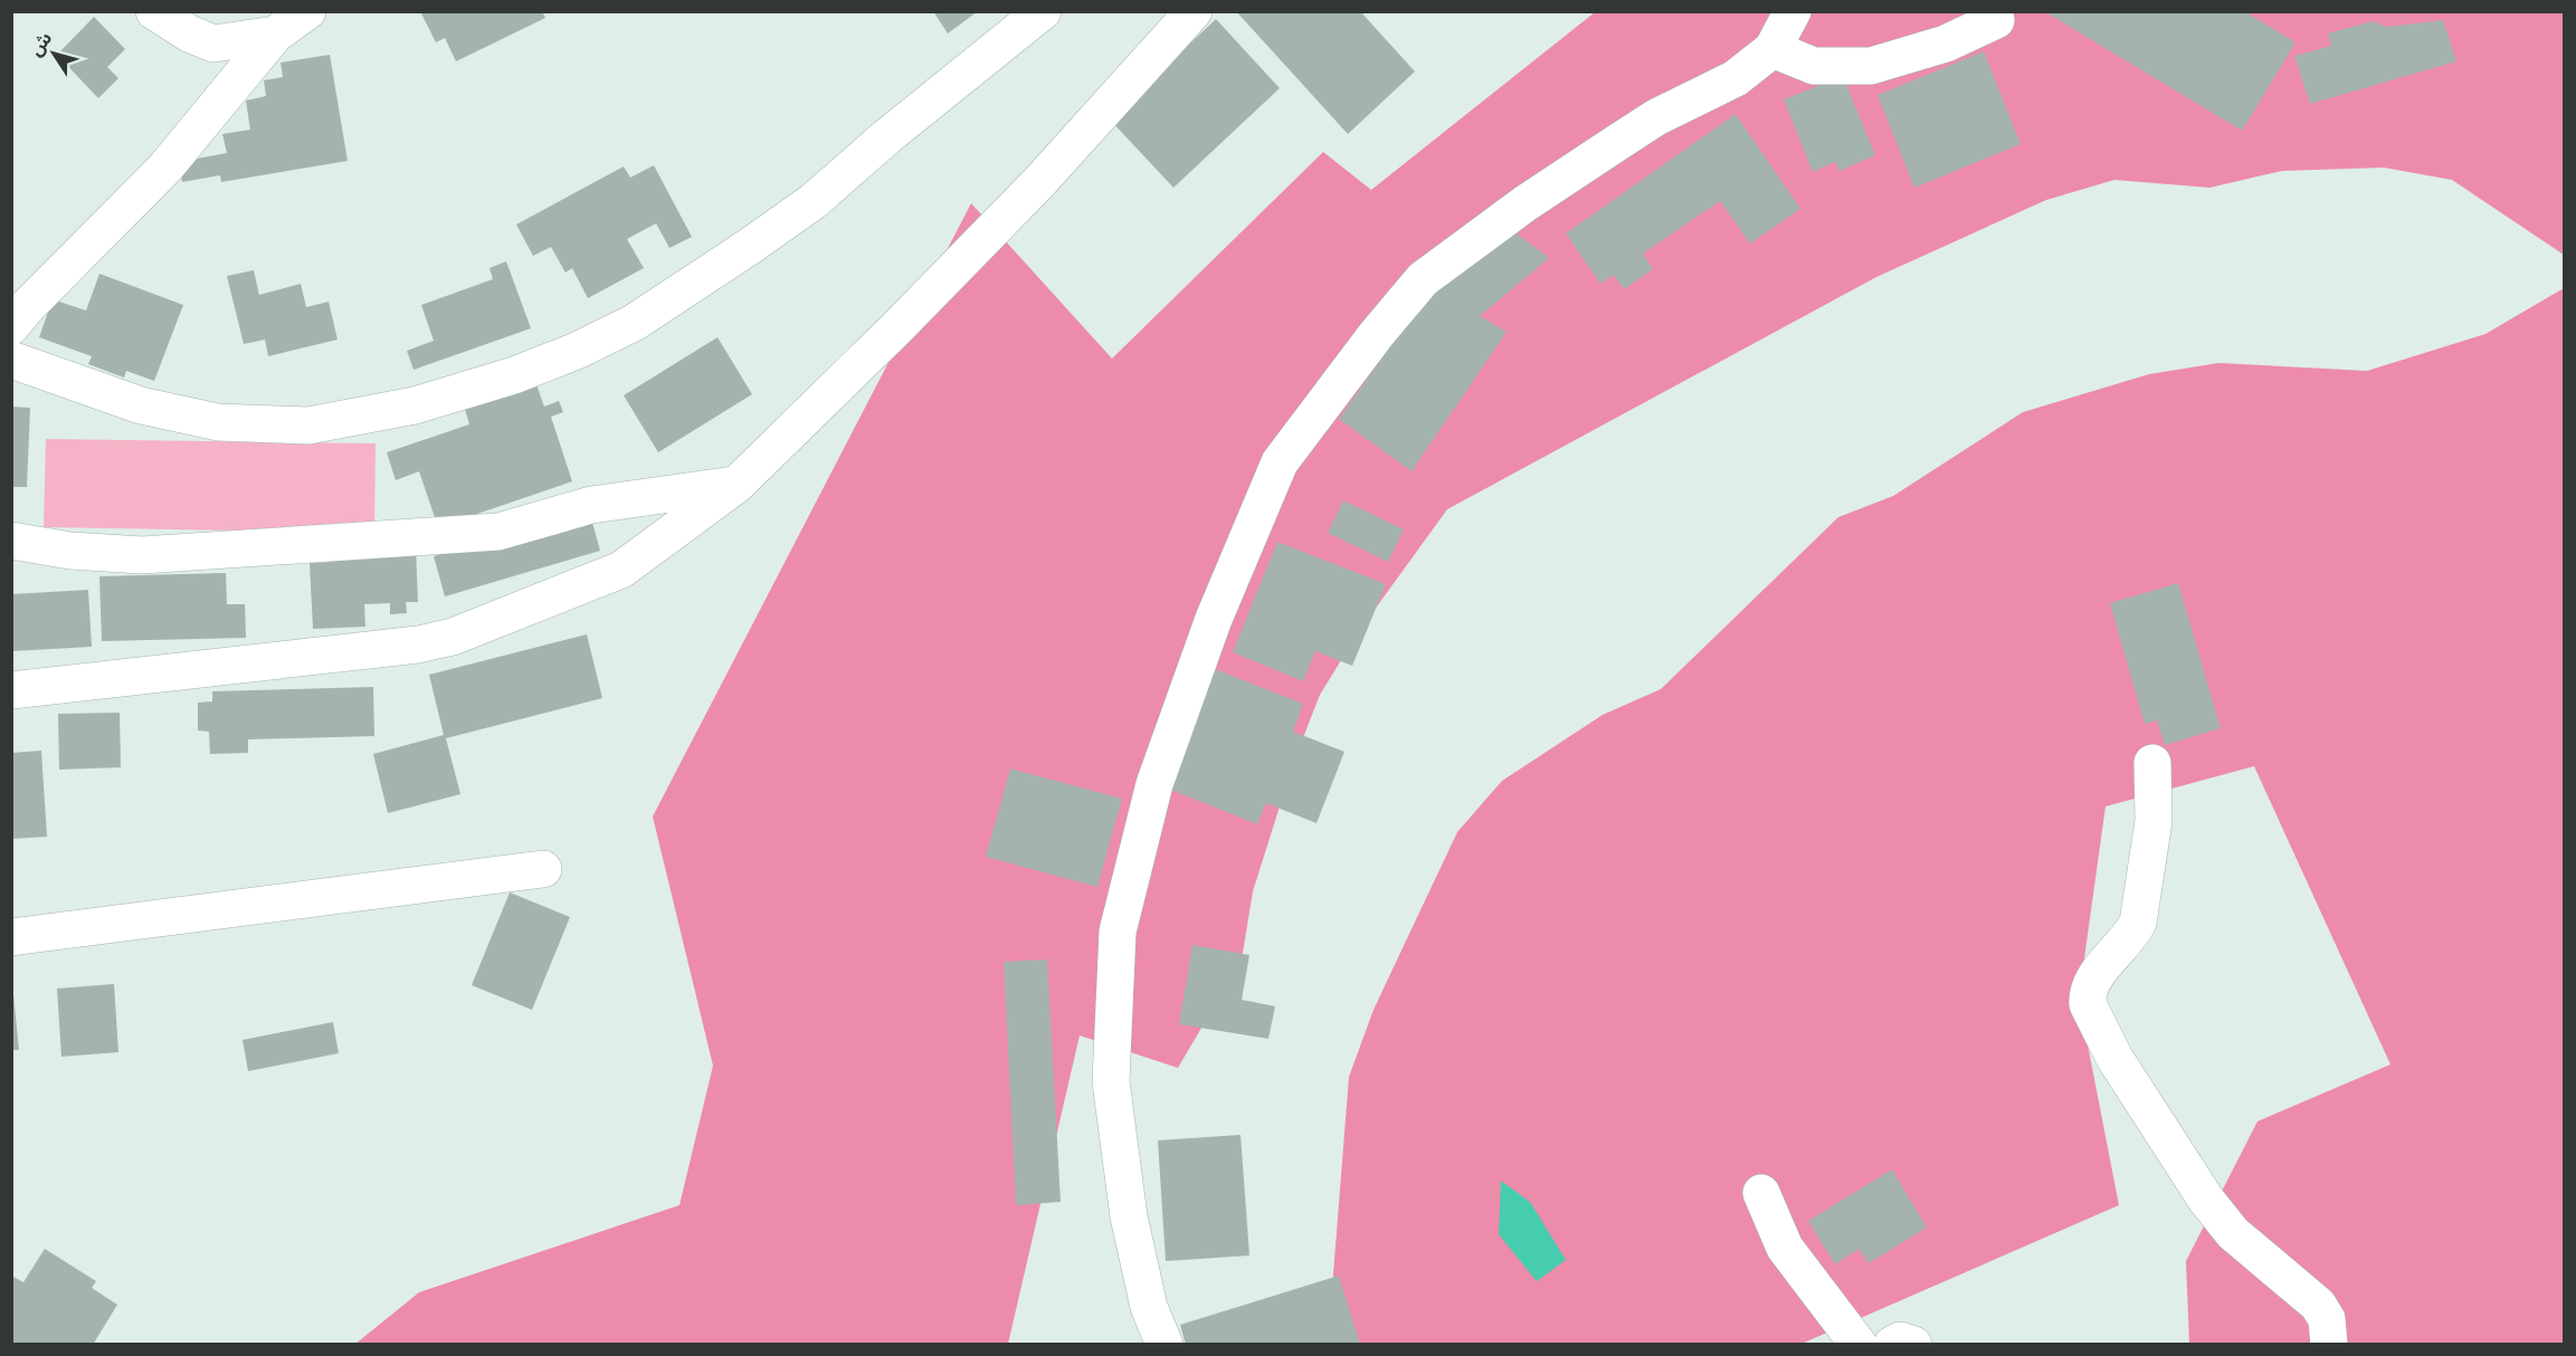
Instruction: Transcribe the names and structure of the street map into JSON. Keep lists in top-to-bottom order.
{
  "north": "top left"
}
